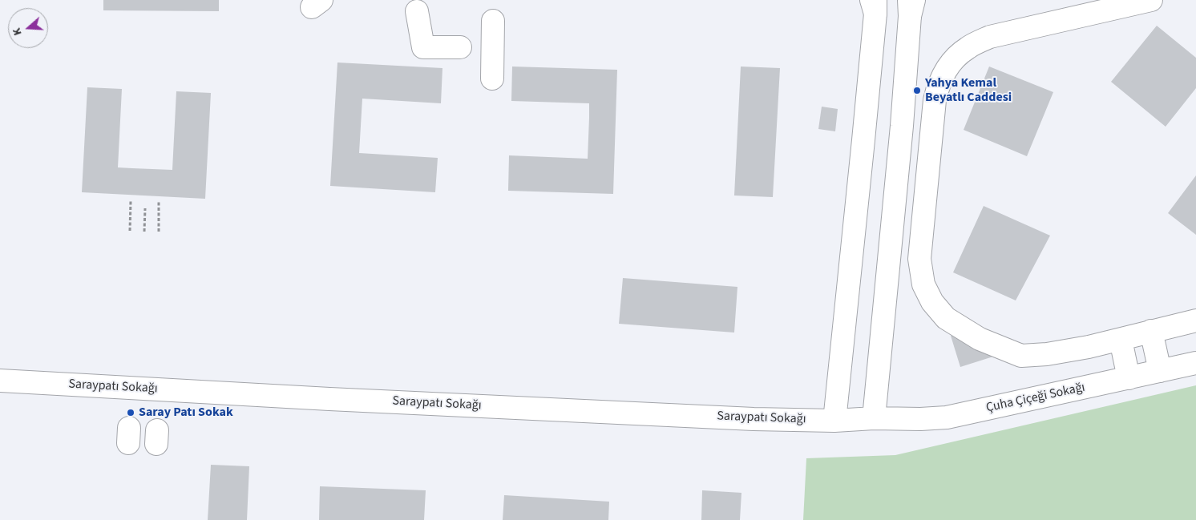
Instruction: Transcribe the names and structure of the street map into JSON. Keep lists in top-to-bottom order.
{
  "streets": {
    "street": ["Saraypatı Sokağı", "Çuha Çiçeği Sokağı"]
  },
  "crossings": [
    ["Saraypatı Sokağı", "Çuha Çiçeği Sokağı"]
  ],
  "places": ["Yahya Kemal Beyatlı Caddesi", "Saray Patı Sokak"],
  "north": "left"
}
